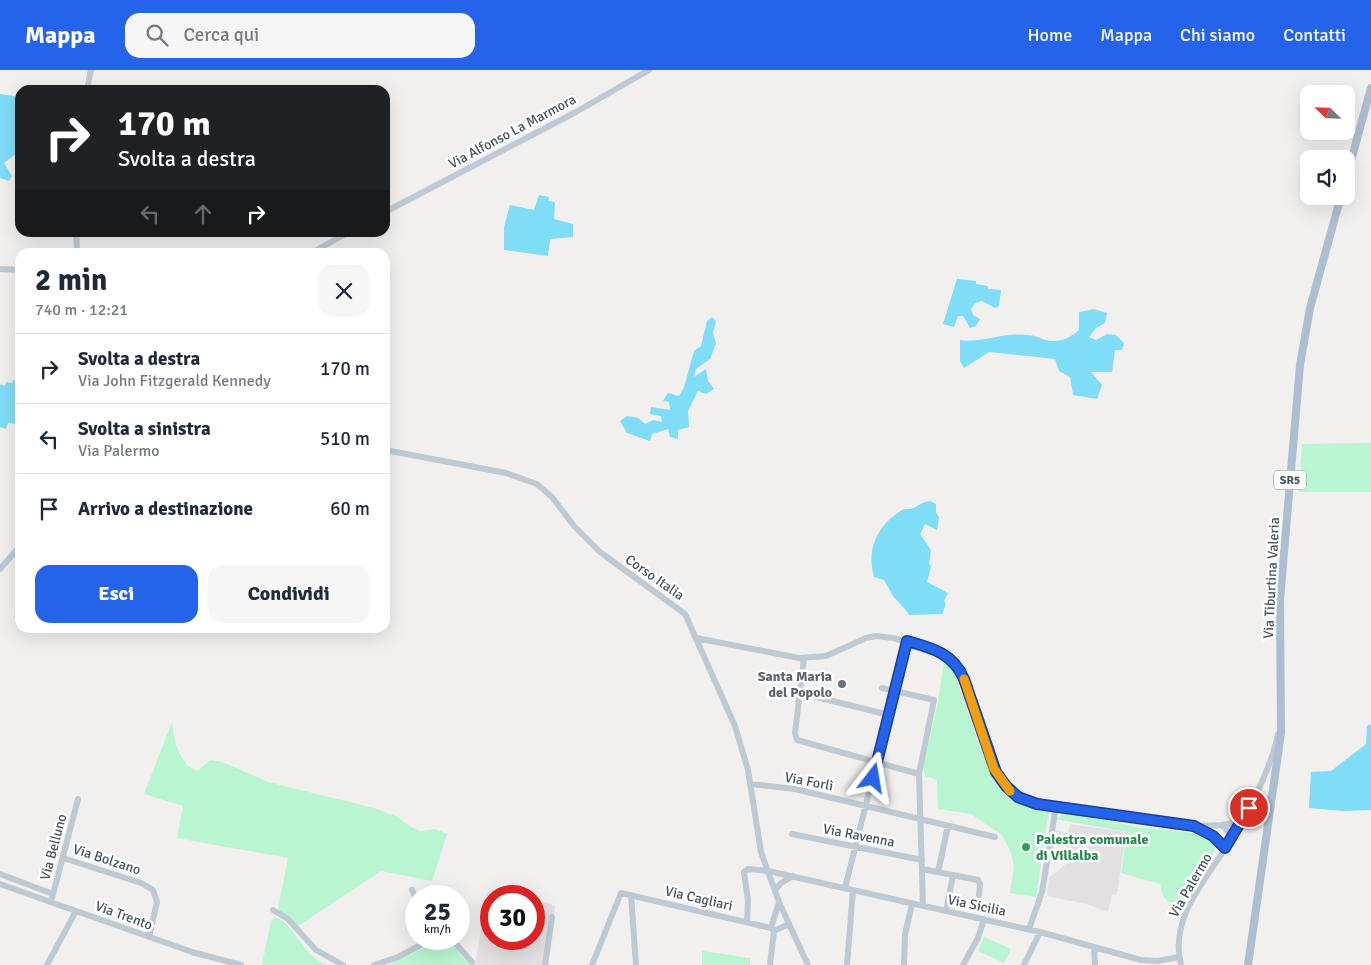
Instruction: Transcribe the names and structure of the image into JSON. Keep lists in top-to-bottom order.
{
  "streets": {
    "main road": ["SR5", "Via Tiburtina Valeria"],
    "street": [
      "Via Alfonso La Marmora",
      "Corso Italia",
      "Via Forlì",
      "Via Ravenna",
      "Via Belluno",
      "Via Bolzano",
      "Via Palermo",
      "Via Cagliari",
      "Via Sicilia",
      "Via Trento"
    ]
  },
  "crossings": [
    ["Corso Italia", "Via Forlì"],
    ["Corso Italia", "Via Sicilia"],
    ["Via Tiburtina Valeria", "Via Palermo"],
    ["Via Belluno", "Via Bolzano"],
    ["Via Belluno", "Via Trento"],
    ["Via Bolzano", "Via Trento"],
    ["Via Palermo", "Via Sicilia"],
    ["Via Cagliari", "Via Sicilia"]
  ],
  "places": ["Santa Maria del Popolo", "Palestra comunale di Villalba"],
  "north": "top left",
  "page": {
    "header": "Mappa",
    "search": "Cerca qui",
    "nav": [
      "Home",
      "Mappa",
      "Chi siamo",
      "Contatti"
    ],
    "turn": ["170 m", "Svolta a destra"],
    "heading": ["2 min", "740 m · 12:21"],
    "list": [
      {
        "name": "Svolta a destra",
        "note": "Via John Fitzgerald Kennedy",
        "value": "170 m"
      },
      {
        "name": "Svolta a sinistra",
        "note": "Via Palermo",
        "value": "510 m"
      },
      {
        "name": "Arrivo a destinazione",
        "value": "60 m"
      }
    ],
    "buttons": ["Esci", "Condividi"],
    "speed": "25 km/h",
    "limit": "30"
  }
}
